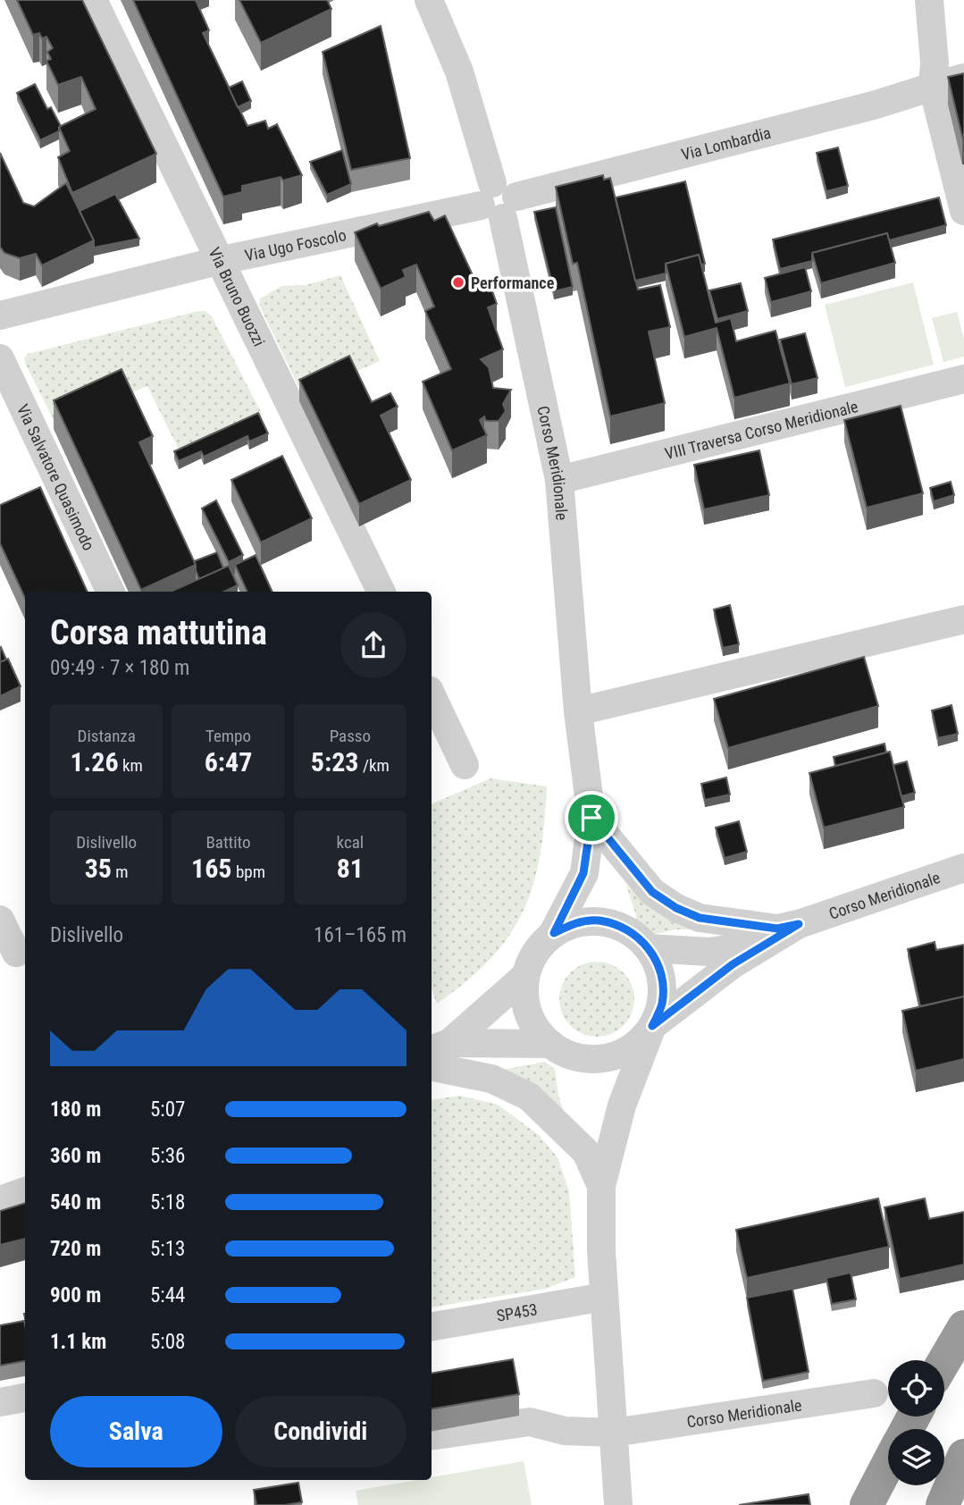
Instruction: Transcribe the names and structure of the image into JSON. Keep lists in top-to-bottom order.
{
  "streets": {
    "street": [
      "Via Lombardia",
      "Via Ugo Foscolo",
      "Via Bruno Buozzi",
      "VIII Traversa Corso Meridionale",
      "Corso Meridionale",
      "Via Salvatore Quasimodo",
      "SP453"
    ]
  },
  "crossings": [
    ["Via Lombardia", "Via Ugo Foscolo"],
    ["Via Lombardia", "Corso Meridionale"],
    ["Via Ugo Foscolo", "Via Bruno Buozzi"],
    ["Via Ugo Foscolo", "Corso Meridionale"],
    ["VIII Traversa Corso Meridionale", "Corso Meridionale"]
  ],
  "places": ["Performance"],
  "page": {
    "heading": ["Corsa mattutina", "09:49 · 7 × 180 m"],
    "stats": [
      ["Distanza", "1.26 km"],
      ["Tempo", "6:47"],
      ["Passo", "5:23 /km"],
      ["Dislivello", "35 m"],
      ["Battito", "165 bpm"],
      ["kcal", "81"]
    ],
    "chart": ["Dislivello", "161–165 m"],
    "list": [
      {
        "name": "180 m",
        "note": "5:07"
      },
      {
        "name": "360 m",
        "note": "5:36"
      },
      {
        "name": "540 m",
        "note": "5:18"
      },
      {
        "name": "720 m",
        "note": "5:13"
      },
      {
        "name": "900 m",
        "note": "5:44"
      },
      {
        "name": "1.1 km",
        "note": "5:08"
      }
    ],
    "buttons": ["Salva", "Condividi"]
  }
}
